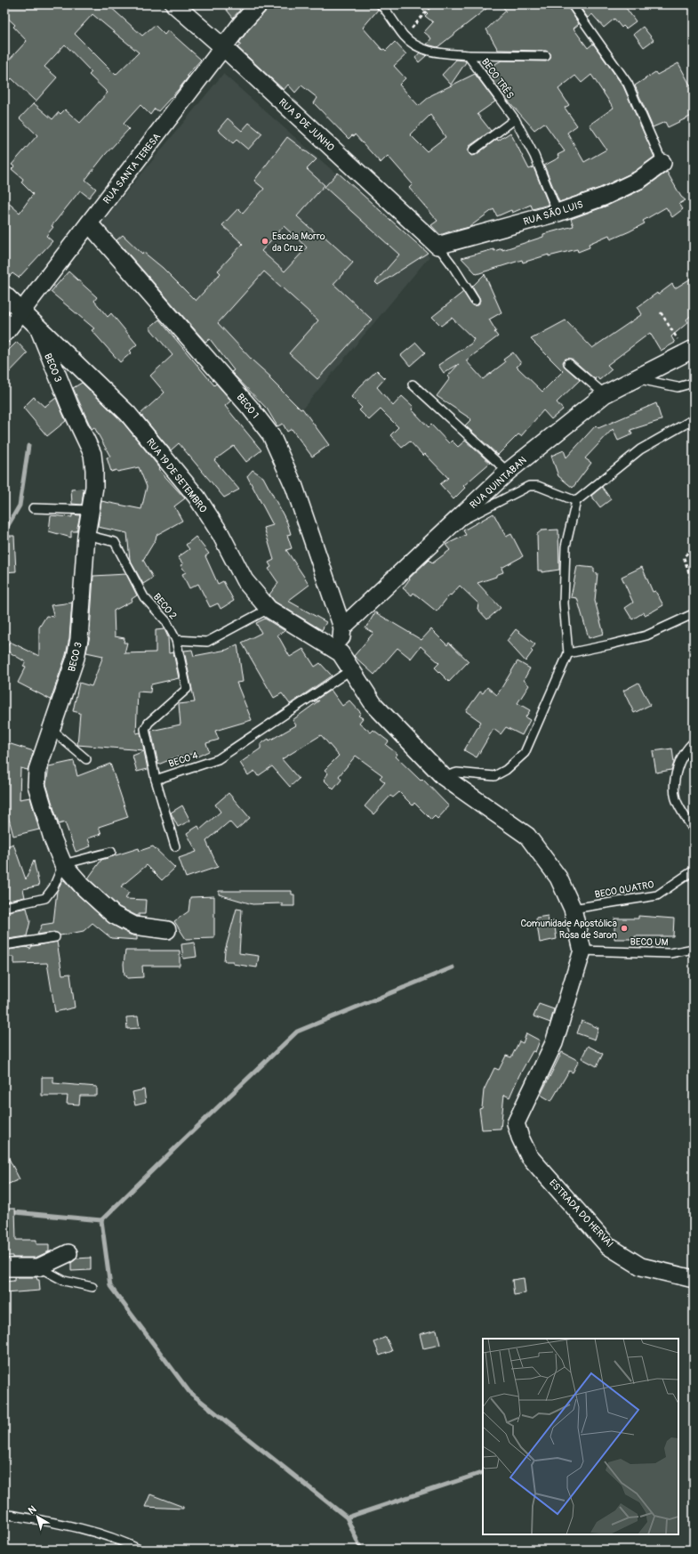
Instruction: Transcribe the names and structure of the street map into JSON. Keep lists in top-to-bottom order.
{
  "streets": {
    "street": [
      "RUA 9 DE JUNHO",
      "RUA SANTA TERESA",
      "RUA SÃO LUIS",
      "BECO 3",
      "BECO 1",
      "RUA 19 DE SETEMBRO",
      "RUA QUINTABAN",
      "ESTRADA DO HERVAI"
    ],
    "lane": [
      "BECO TRÊS",
      "BECO 2",
      "BECO 4",
      "BECO QUATRO",
      "BECO UM"
    ]
  },
  "crossings": [
    ["BECO TRÊS", "RUA SÃO LUIS"],
    ["RUA 9 DE JUNHO", "RUA SANTA TERESA"],
    ["RUA 9 DE JUNHO", "RUA SÃO LUIS"],
    ["RUA SANTA TERESA", "BECO 1"],
    ["RUA SANTA TERESA", "RUA 19 DE SETEMBRO"],
    ["BECO 3", "RUA 19 DE SETEMBRO"],
    ["BECO 3", "BECO 2"],
    ["BECO 1", "RUA QUINTABAN"],
    ["BECO UM", "ESTRADA DO HERVAI"]
  ],
  "places": ["Escola Morro da Cruz", "Comunidade Apostólica Rosa de Saron"],
  "north": "top left"
}
